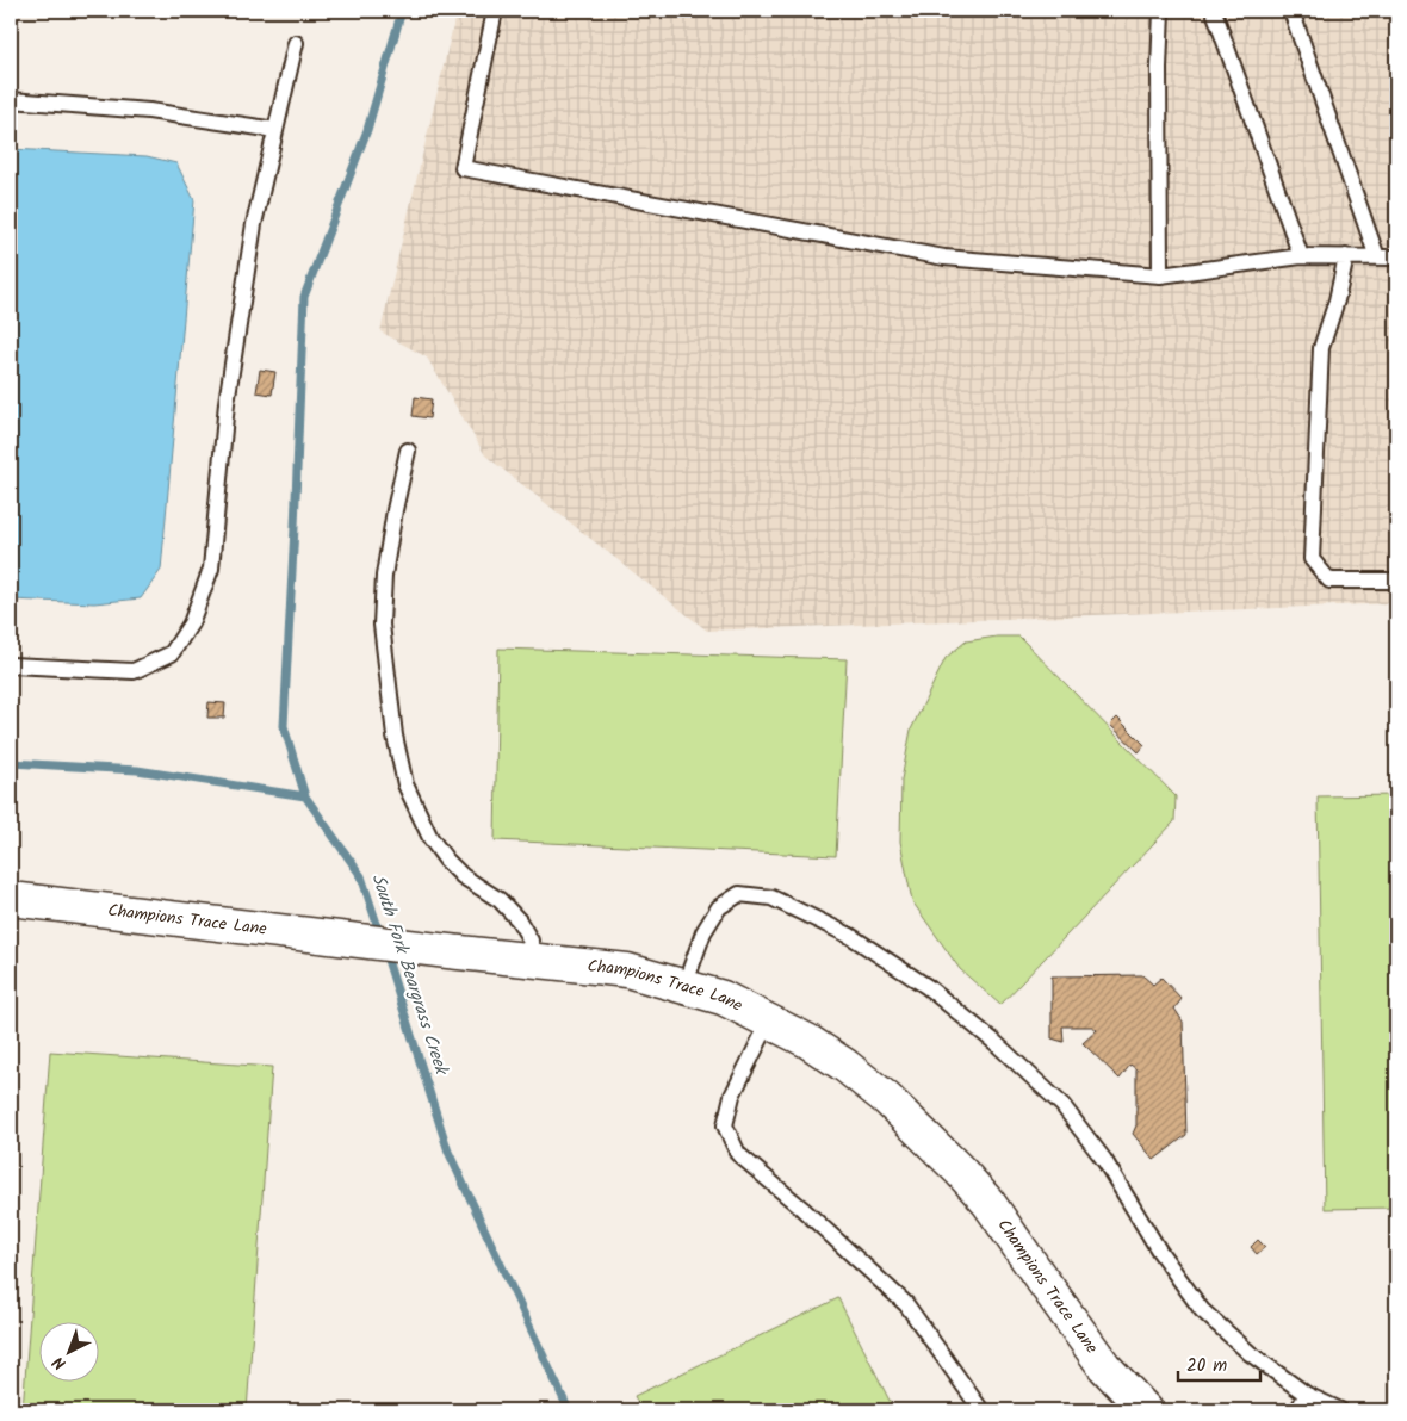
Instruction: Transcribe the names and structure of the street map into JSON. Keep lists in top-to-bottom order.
{
  "streets": {
    "street": ["Champions Trace Lane"]
  },
  "water": ["South Fork Beargrass Creek"],
  "scale_bar": "20 m",
  "north": "bottom left"
}
